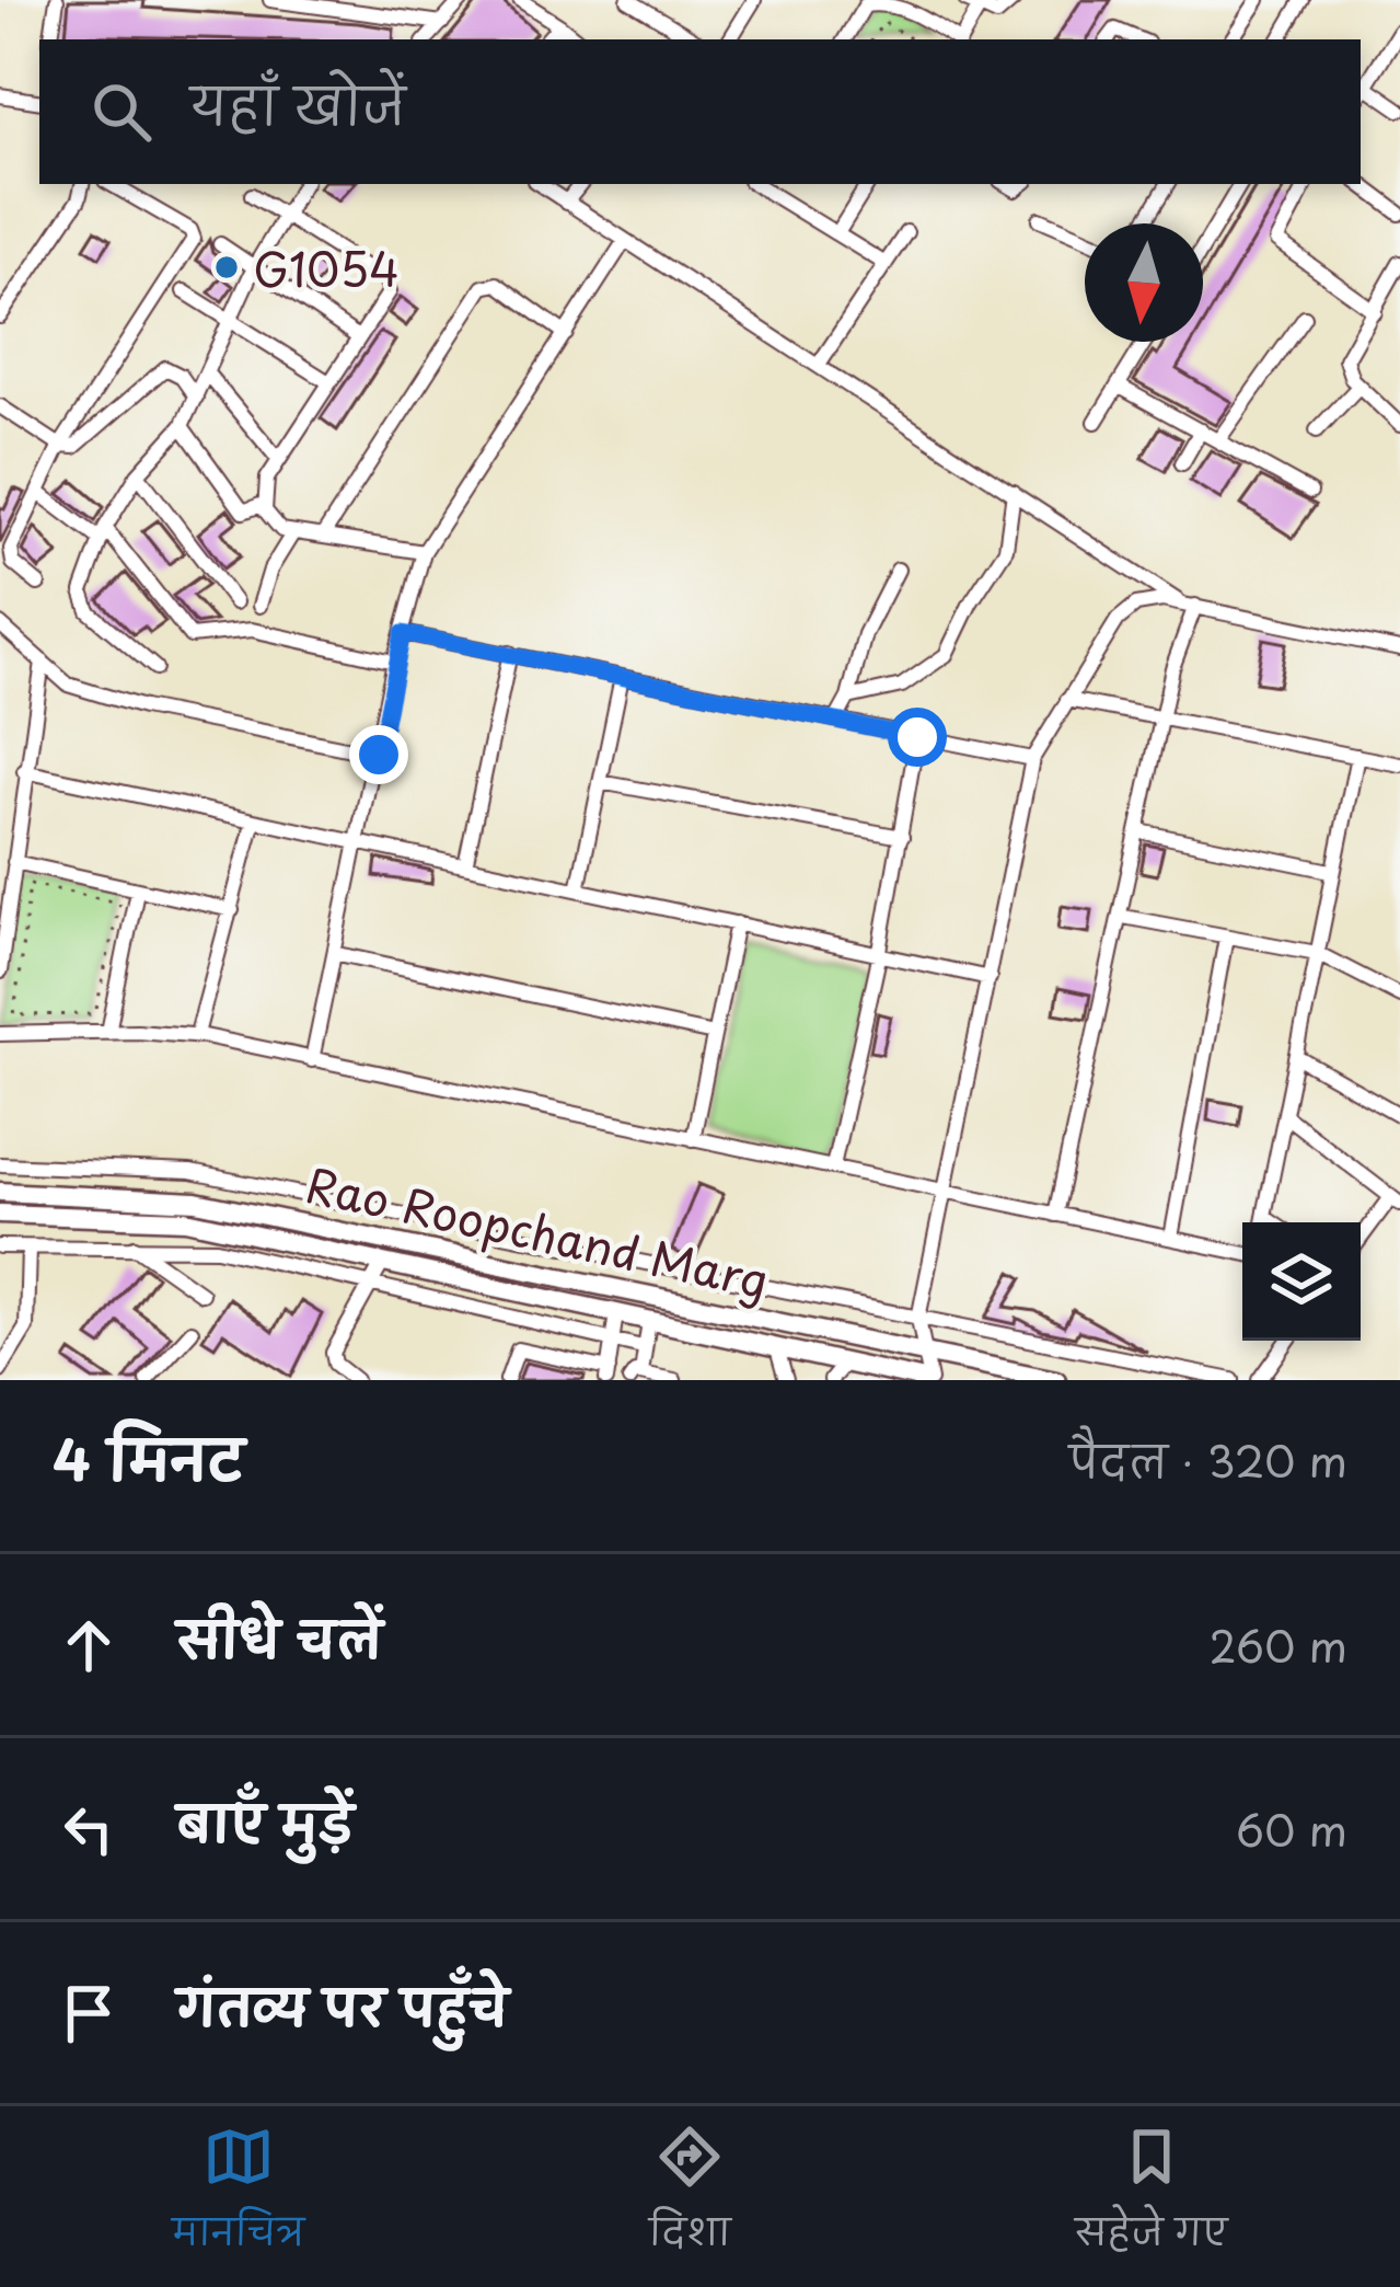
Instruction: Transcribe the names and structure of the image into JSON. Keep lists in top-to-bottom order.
{
  "streets": {
    "main road": ["Rao Roopchand Marg"]
  },
  "places": ["G1054"],
  "north": "bottom",
  "page": {
    "search": "यहाँ खोजें",
    "heading": ["4 मिनट", "पैदल · 320 m"],
    "list": [
      ["सीधे चलें", "260 m"],
      ["बाएँ मुड़ें", "60 m"],
      "गंतव्य पर पहुँचे"
    ],
    "nav": ["मानचित्र", "दिशा", "सहेजे गए"]
  }
}
